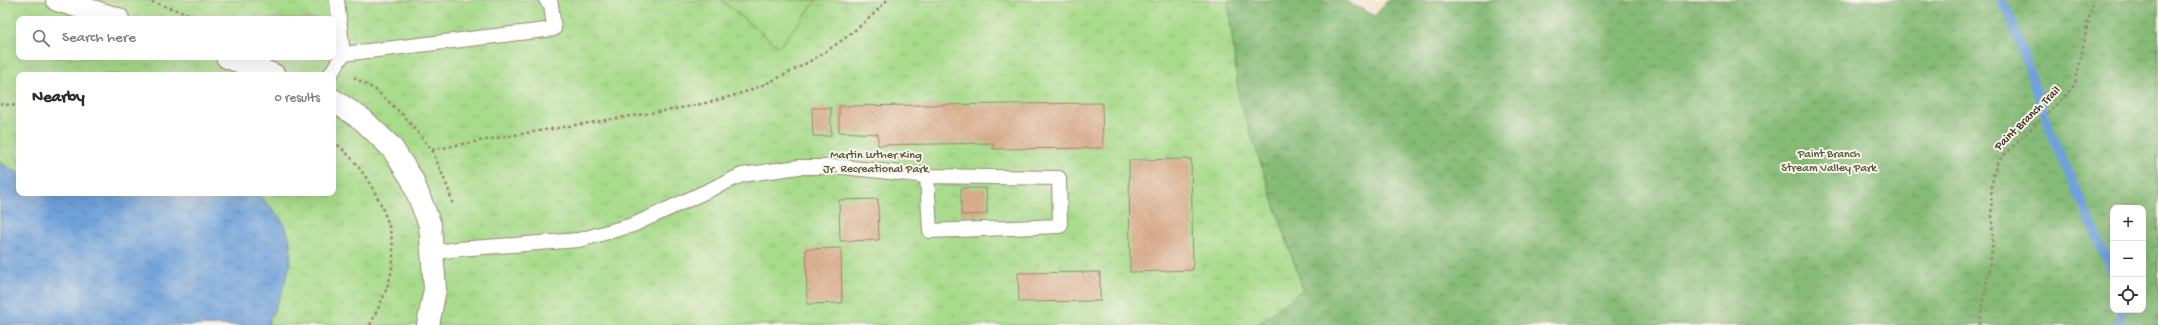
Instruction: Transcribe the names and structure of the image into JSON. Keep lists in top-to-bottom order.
{
  "streets": {
    "path": ["Paint Branch Trail"]
  },
  "parks": ["Paint Branch Stream Valley Park", "Martin Luther King Jr. Recreational Park"],
  "page": {
    "search": "Search here",
    "heading": ["Nearby", "0 results"],
    "map_buttons": ["+", "−"]
  }
}
